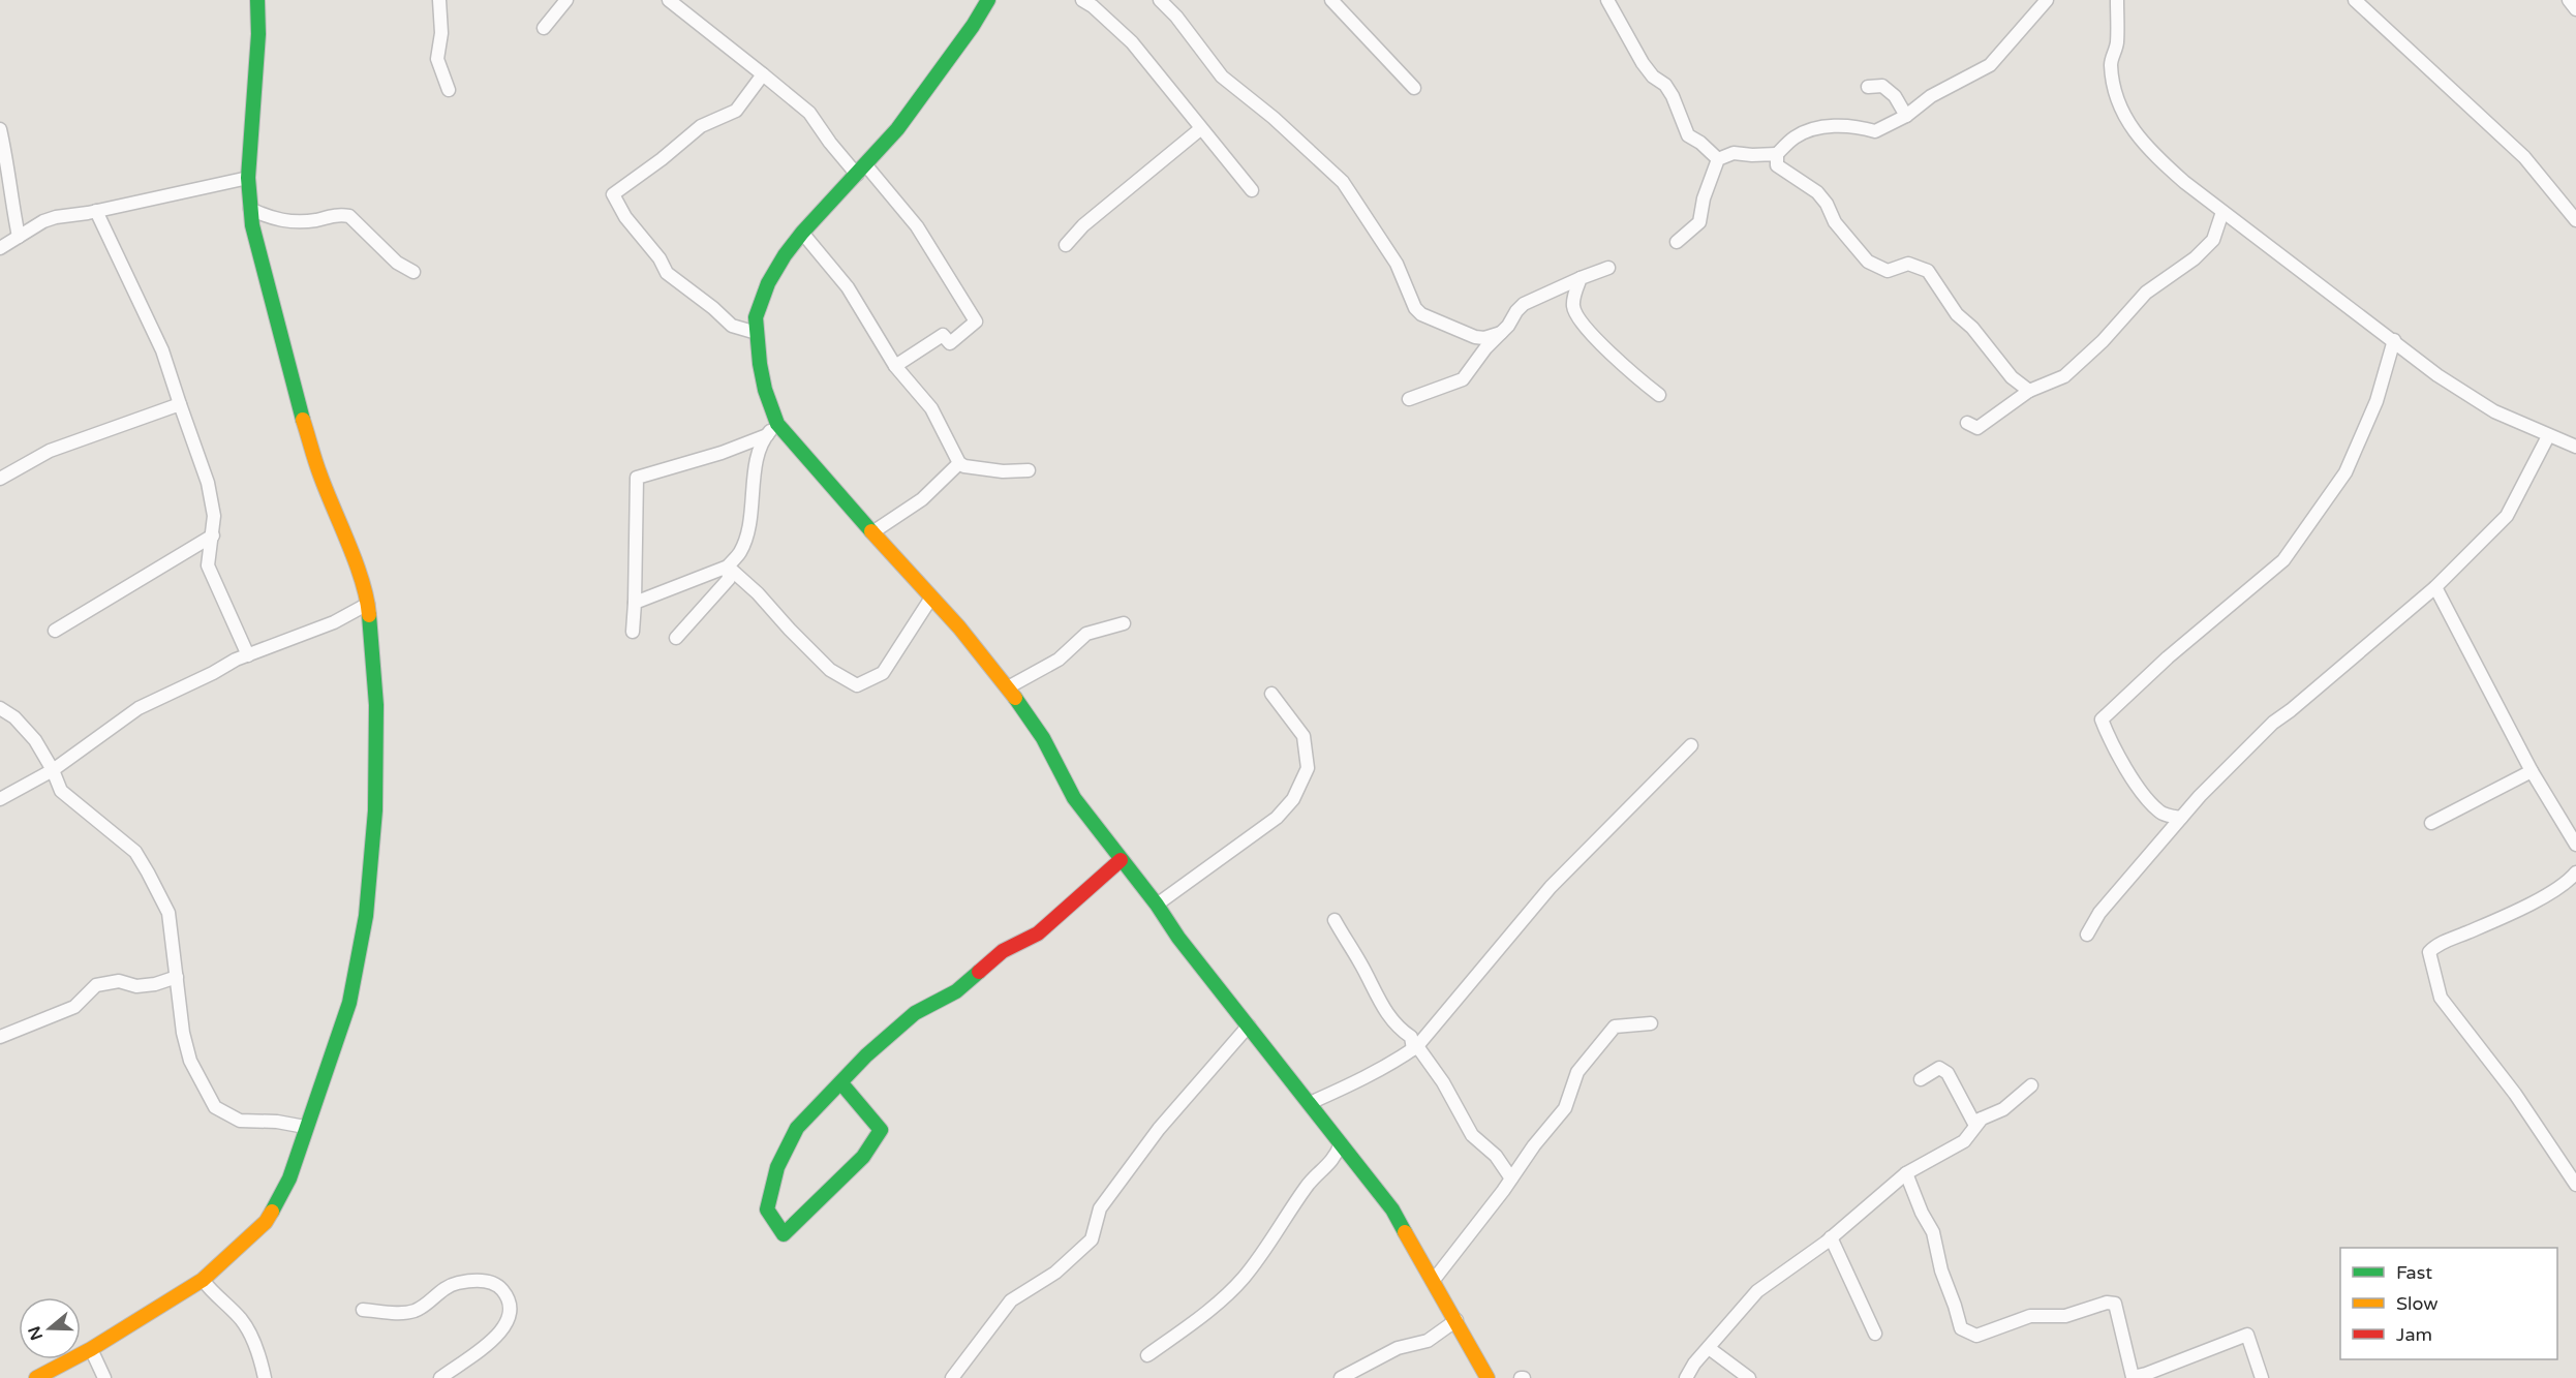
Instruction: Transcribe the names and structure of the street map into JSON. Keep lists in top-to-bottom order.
{
  "legend": ["Fast", "Slow", "Jam"],
  "north": "left"
}
